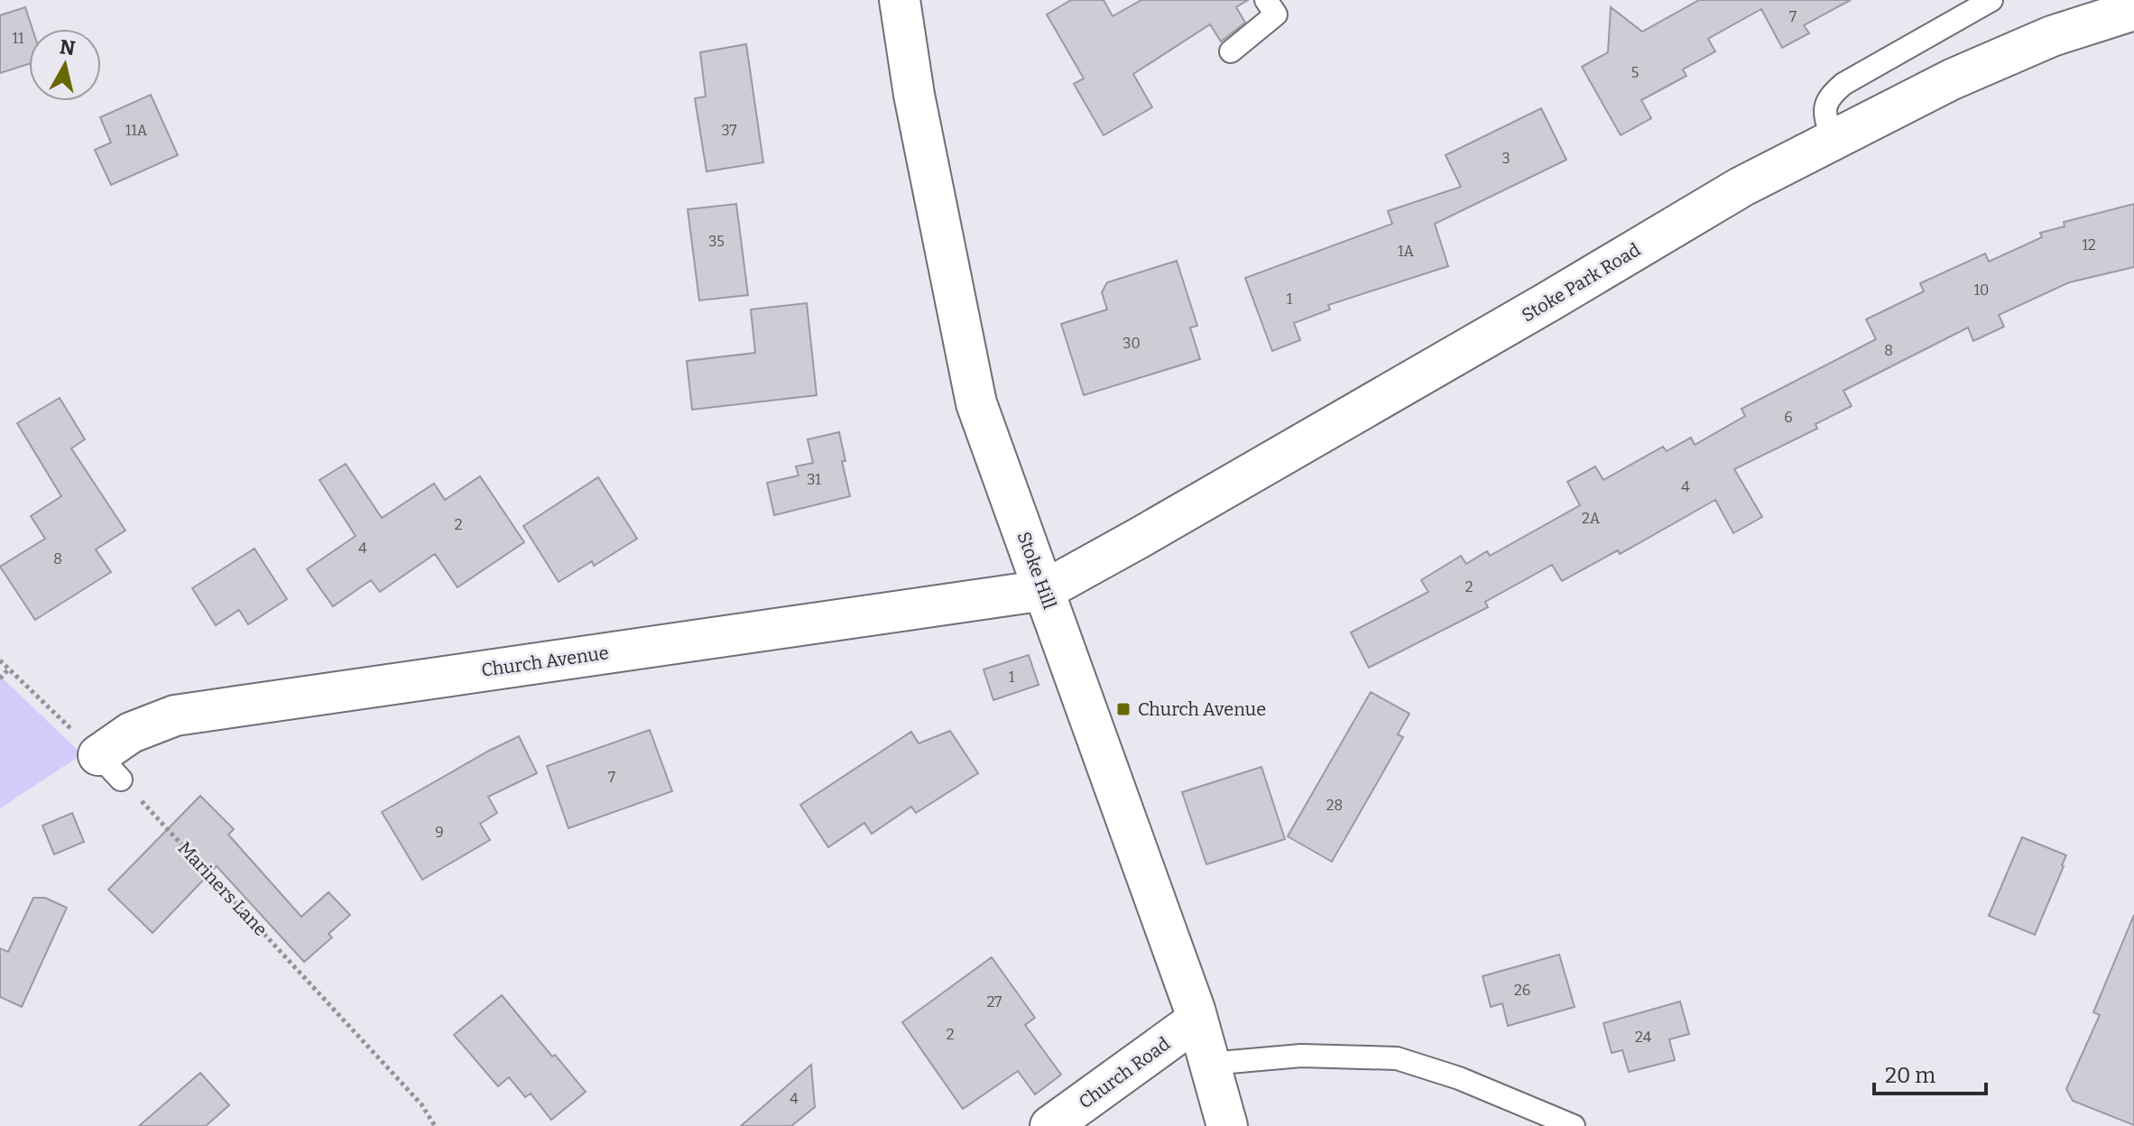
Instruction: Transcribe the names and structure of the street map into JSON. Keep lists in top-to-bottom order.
{
  "streets": {
    "street": [
      "Stoke Park Road",
      "Stoke Hill",
      "Church Avenue",
      "Church Road"
    ],
    "path": ["Mariners Lane"]
  },
  "crossings": [
    ["Stoke Park Road", "Stoke Hill"],
    ["Stoke Park Road", "Church Avenue"],
    ["Stoke Hill", "Church Avenue"],
    ["Stoke Hill", "Church Road"],
    ["Church Avenue", "Mariners Lane"]
  ],
  "places": {
    "transit": ["Church Avenue"]
  },
  "house_numbers": [
    "7",
    "11",
    "5",
    "11A",
    "37",
    "3",
    "35",
    "12",
    "1A",
    "10",
    "1",
    "30",
    "8",
    "6",
    "31",
    "4",
    "2A",
    "2",
    "4",
    "8",
    "2",
    "1",
    "7",
    "28",
    "9",
    "26",
    "27",
    "2",
    "24",
    "4"
  ],
  "scale_bar": "20 m",
  "north": "top"
}
